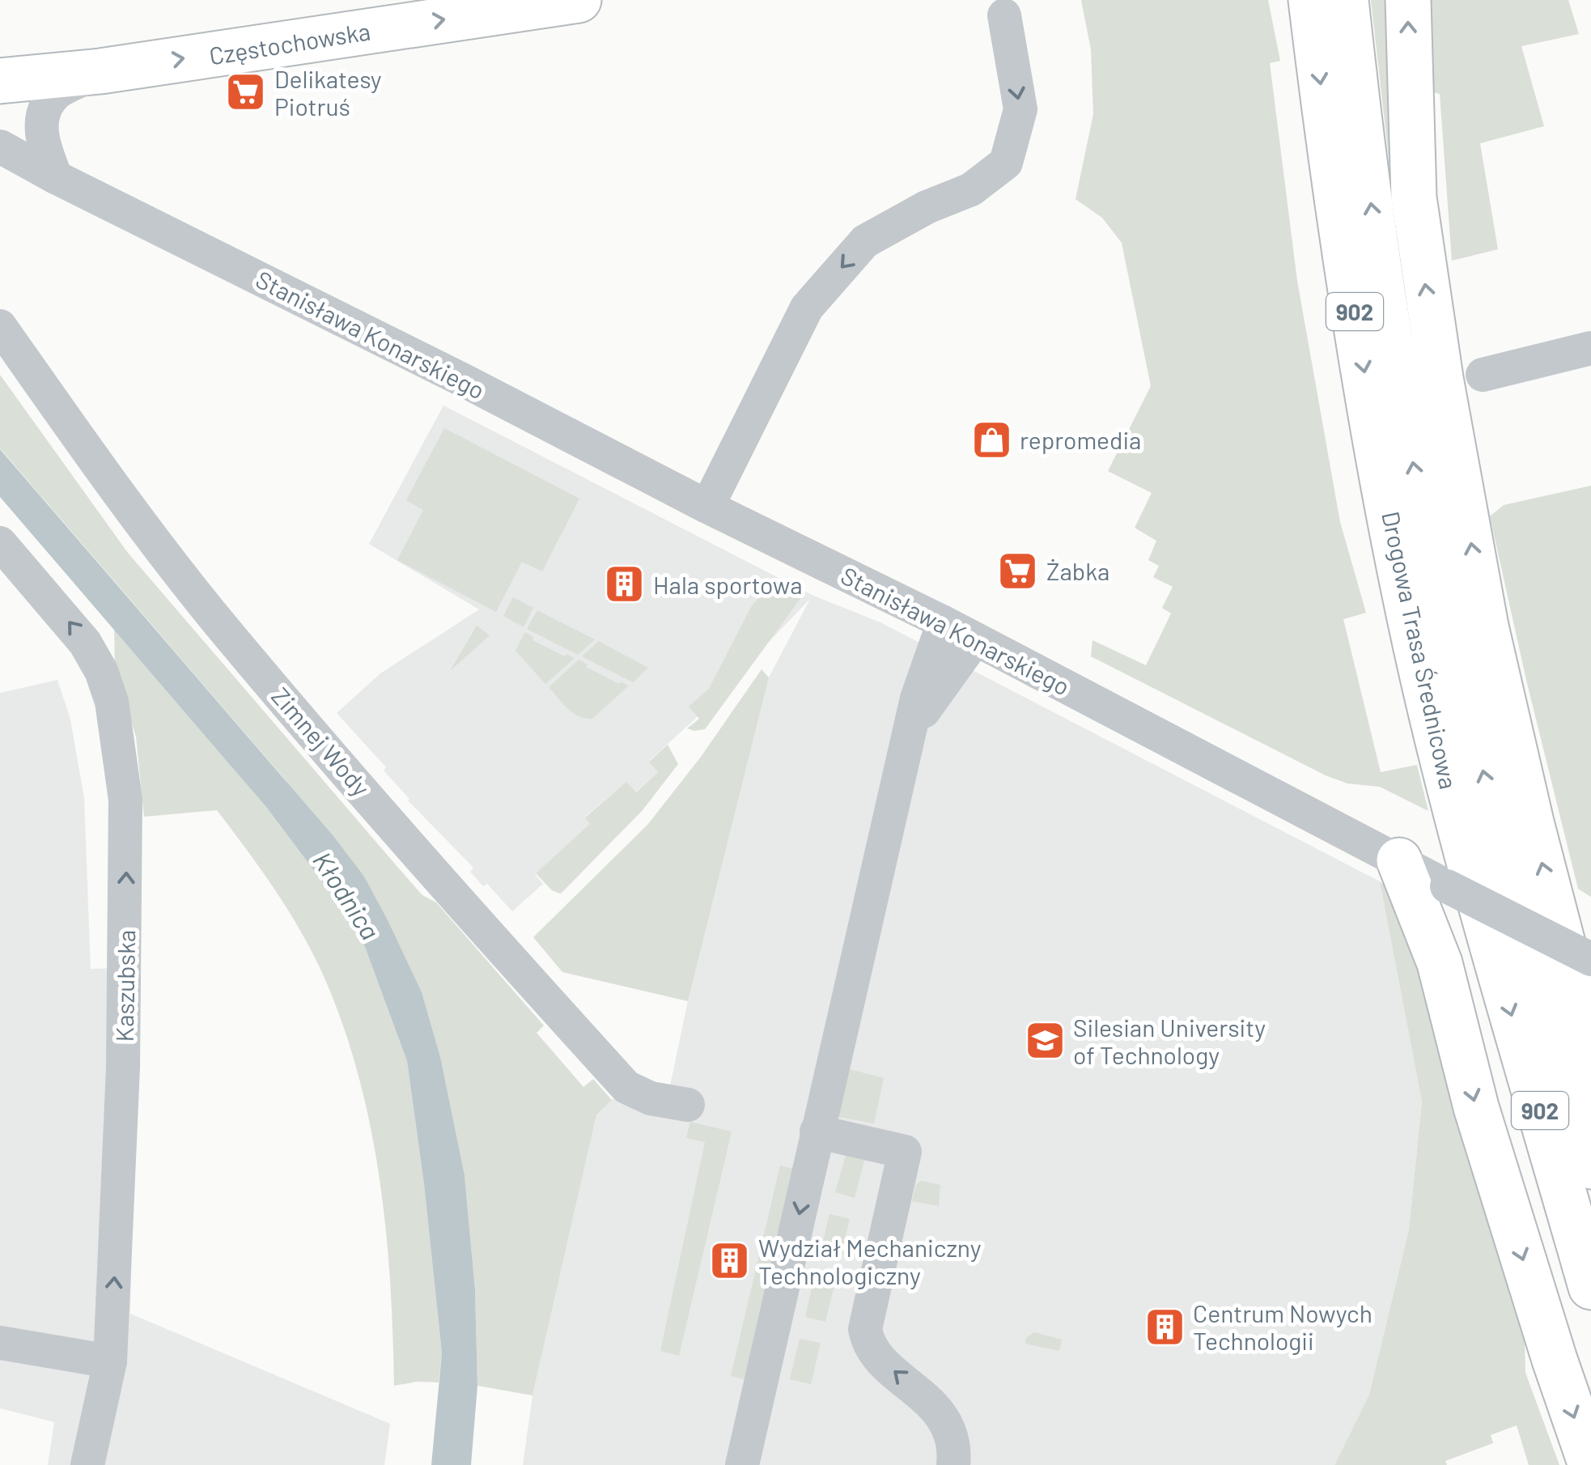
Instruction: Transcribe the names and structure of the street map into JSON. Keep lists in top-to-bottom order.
{
  "streets": {
    "main road": ["Częstochowska", "902", "Drogowa Trasa Średnicowa"],
    "street": ["Stanisława Konarskiego", "Zimnej Wody", "Kaszubska"]
  },
  "one_way": ["Częstochowska", "Kaszubska"],
  "water": ["Kłodnica"],
  "places": {
    "supermarket": ["Delikatesy Piotruś", "Żabka"],
    "shop": ["repromedia"],
    "building": ["Hala sportowa", "Wydział Mechaniczny Technologiczny", "Centrum Nowych Technologii"],
    "school or university": ["Silesian University of Technology"]
  }
}
